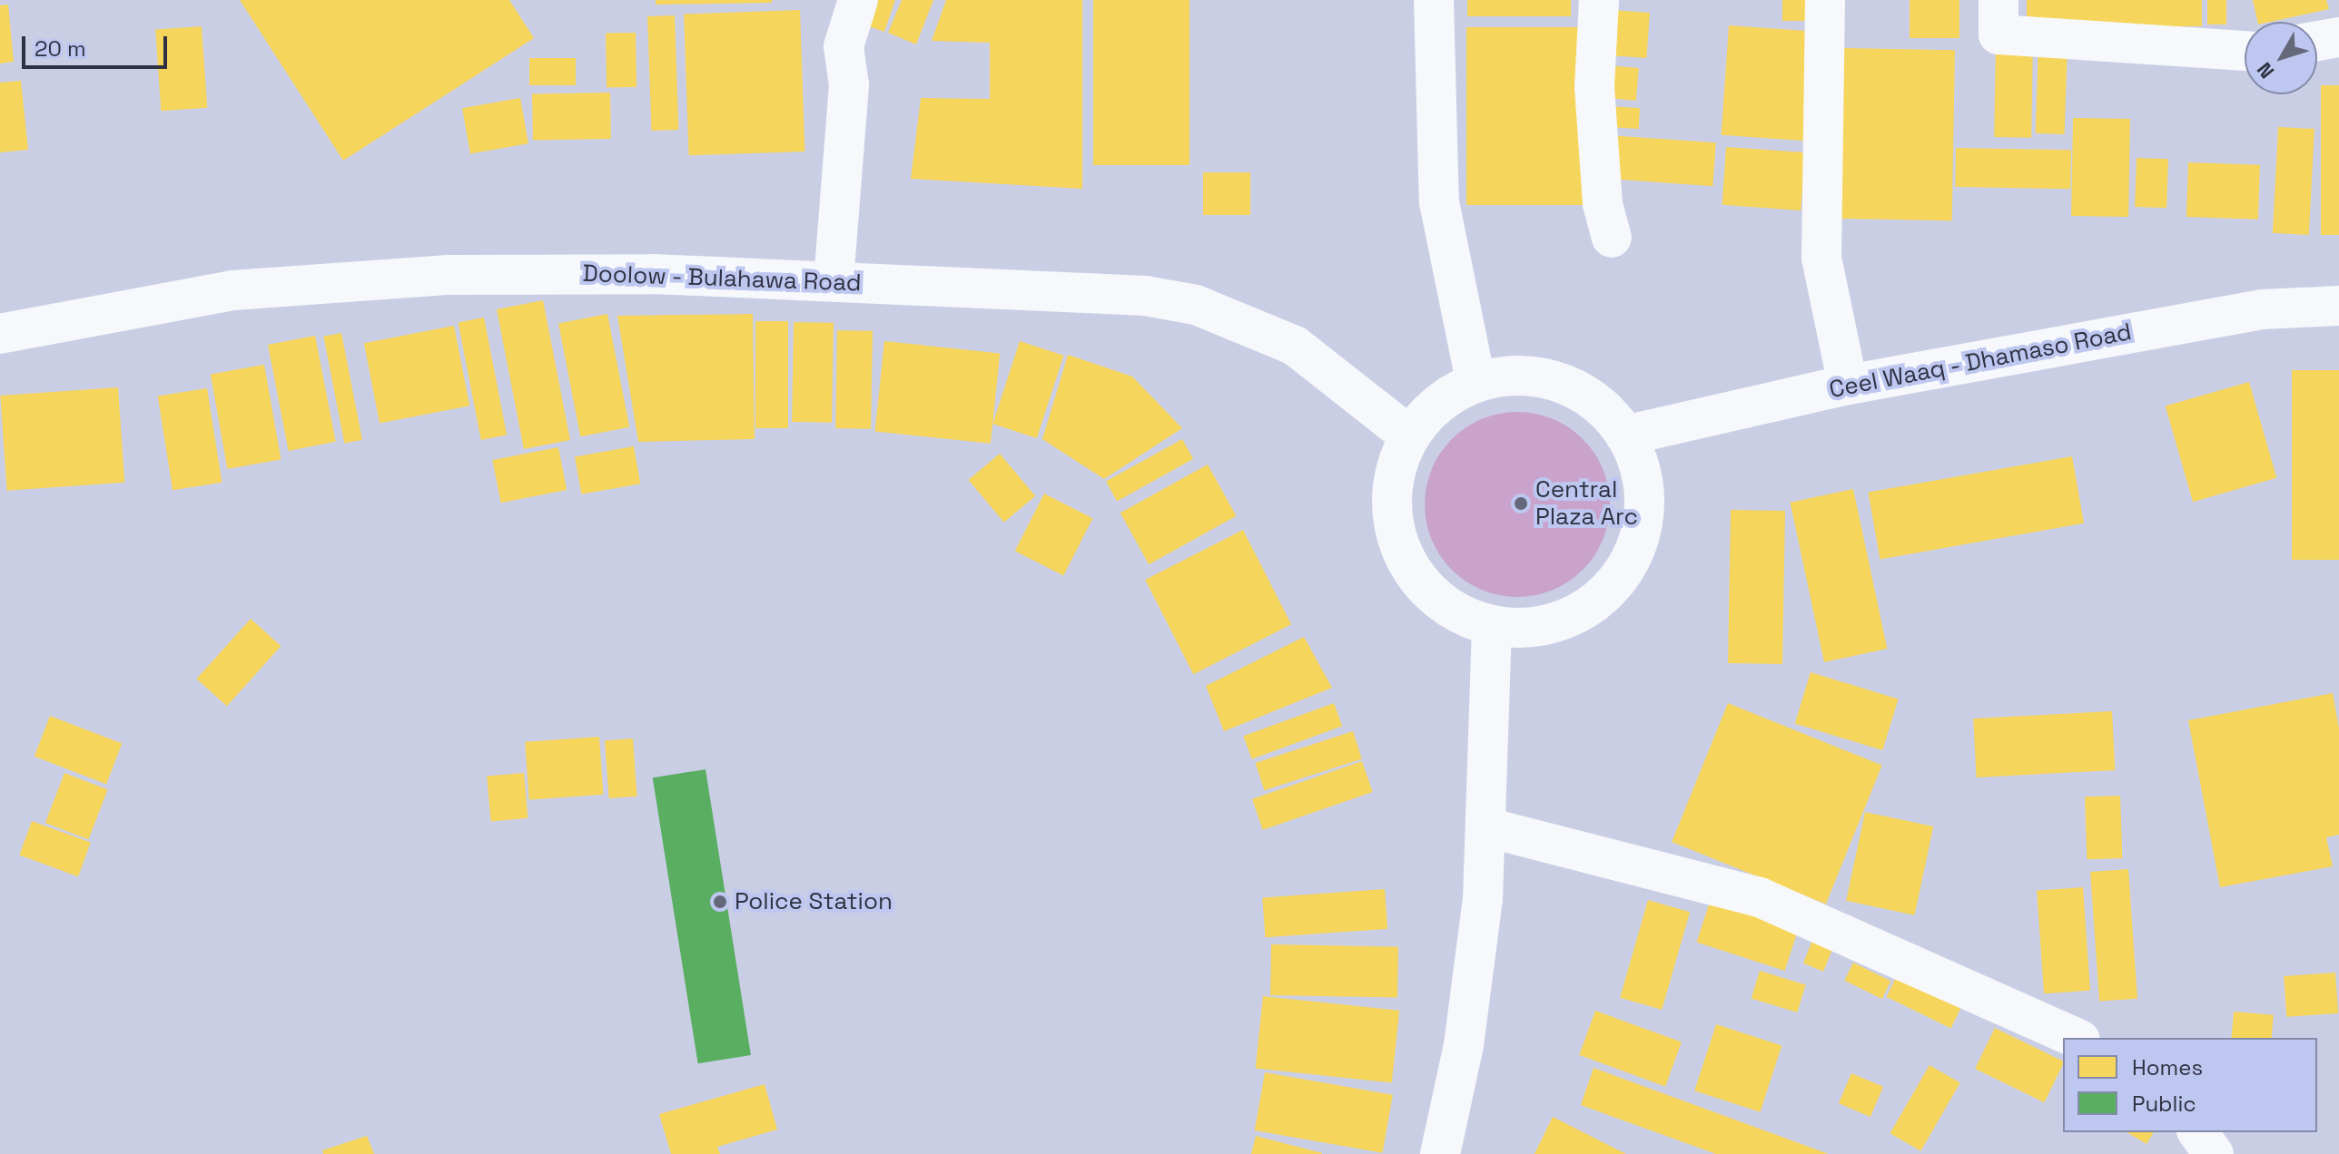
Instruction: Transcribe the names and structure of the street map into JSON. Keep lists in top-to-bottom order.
{
  "streets": {
    "main road": ["Doolow - Bulahawa Road", "Ceel Waaq - Dhamaso Road"]
  },
  "crossings": [
    ["Doolow - Bulahawa Road", "Ceel Waaq - Dhamaso Road"]
  ],
  "places": ["Central Plaza Arc", "Police Station"],
  "legend": ["Homes", "Public"],
  "scale_bar": "20 m",
  "north": "bottom left"
}
